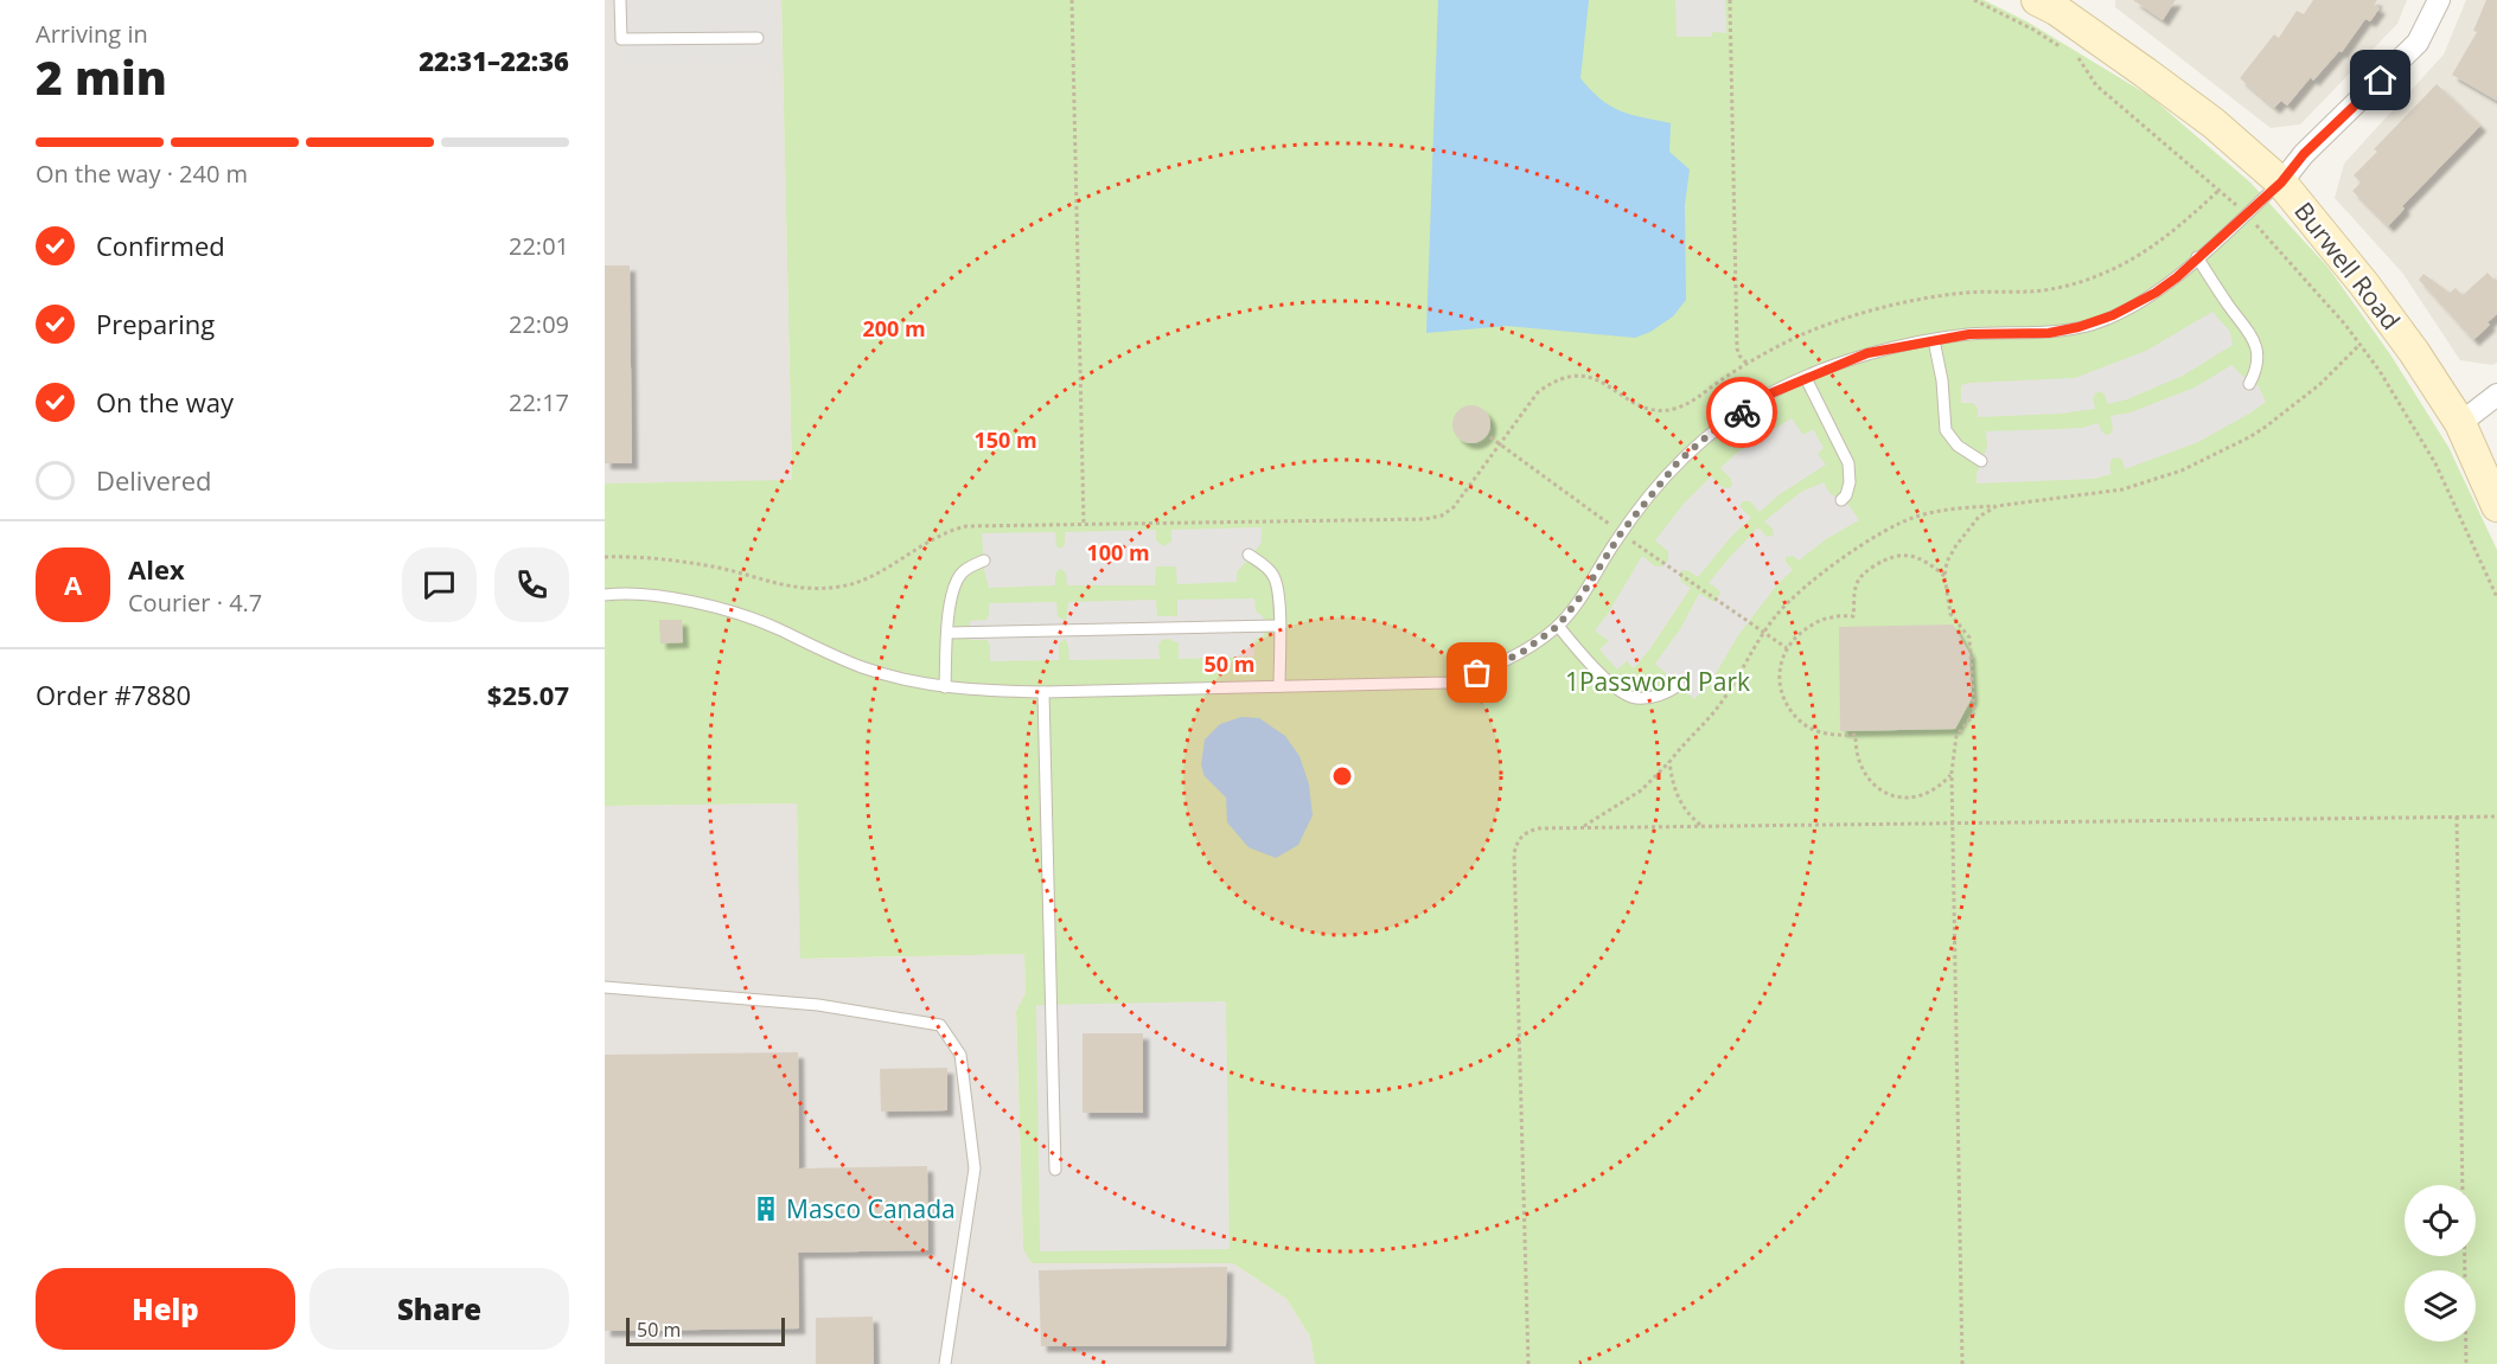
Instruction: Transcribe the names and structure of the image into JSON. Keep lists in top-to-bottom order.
{
  "streets": {
    "main road": ["Burwell Road"]
  },
  "parks": ["1Password Park"],
  "places": {
    "building": ["Masco Canada"]
  },
  "scale_bar": "50 m",
  "page": {
    "heading": ["2 min", "Arriving in", "22:31–22:36"],
    "panel": [
      "Alex",
      "Courier · 4.7",
      "Order #7880",
      "$25.07"
    ],
    "bar": "On the way · 240 m",
    "list": [
      ["Confirmed", "22:01"],
      ["Preparing", "22:09"],
      ["On the way", "22:17"],
      "Delivered"
    ],
    "round": "A",
    "buttons": ["Help", "Share"],
    "scale": "50 m"
  },
  "rings": [
    "200 m",
    "150 m",
    "100 m",
    "50 m"
  ]
}
